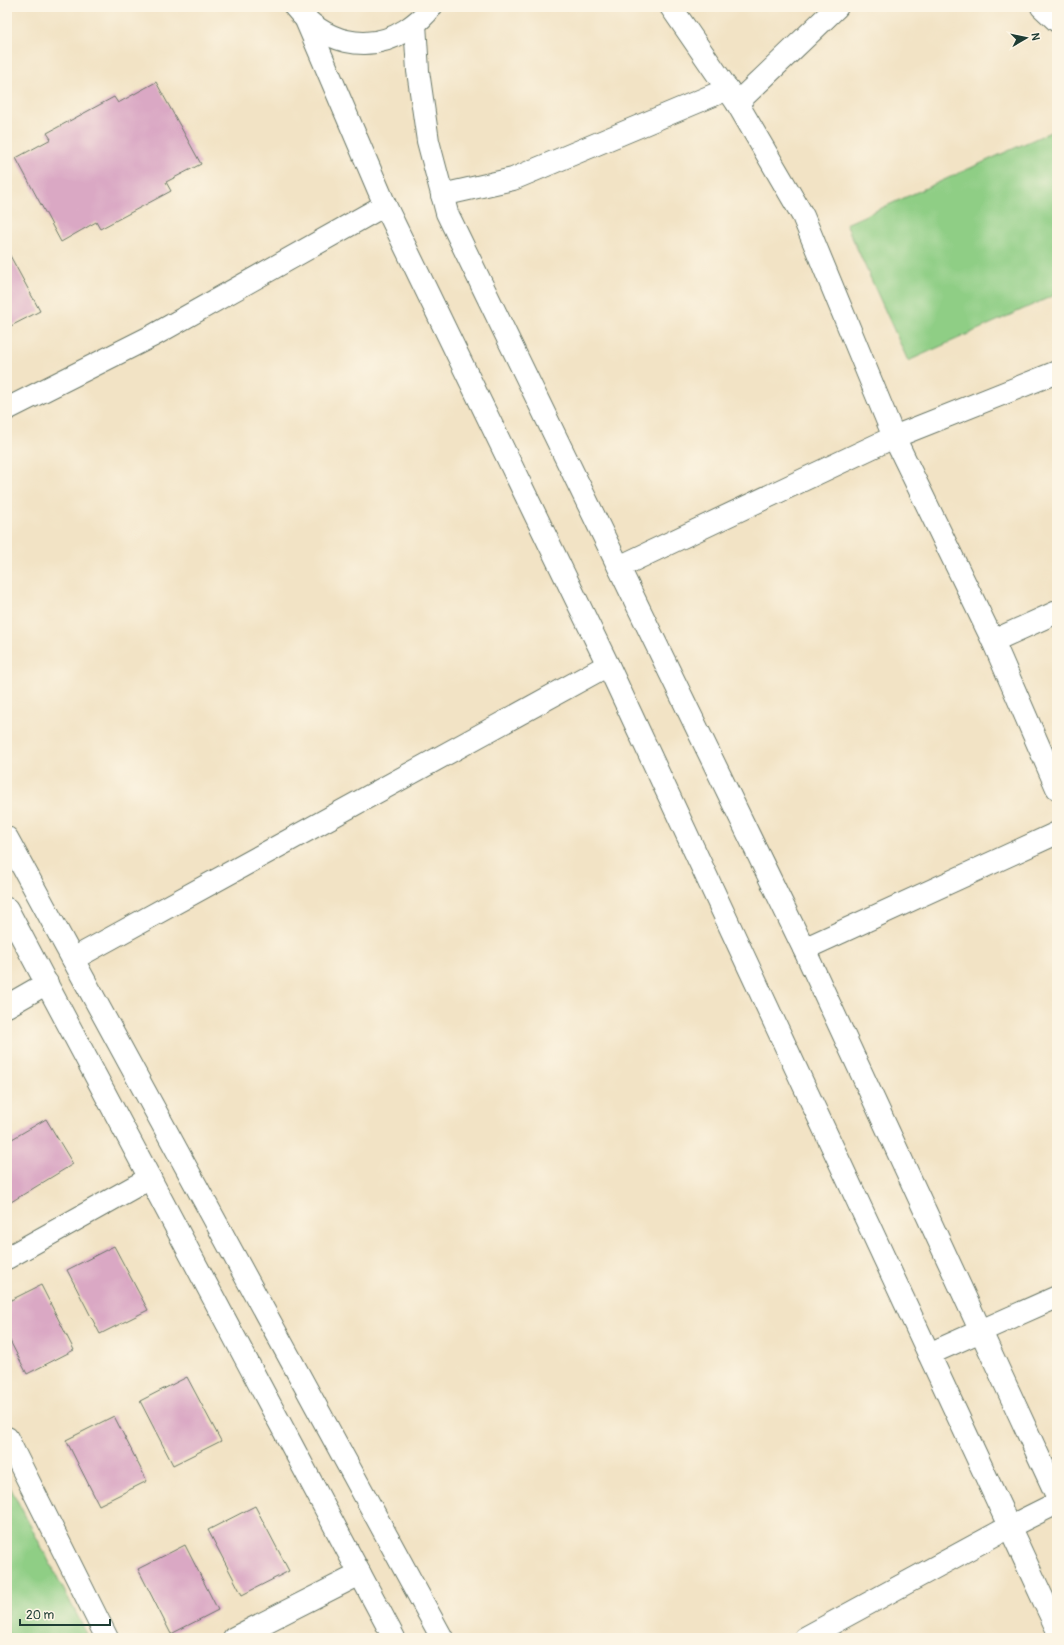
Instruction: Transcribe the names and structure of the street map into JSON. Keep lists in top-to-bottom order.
{
  "scale_bar": "20 m",
  "north": "right"
}
